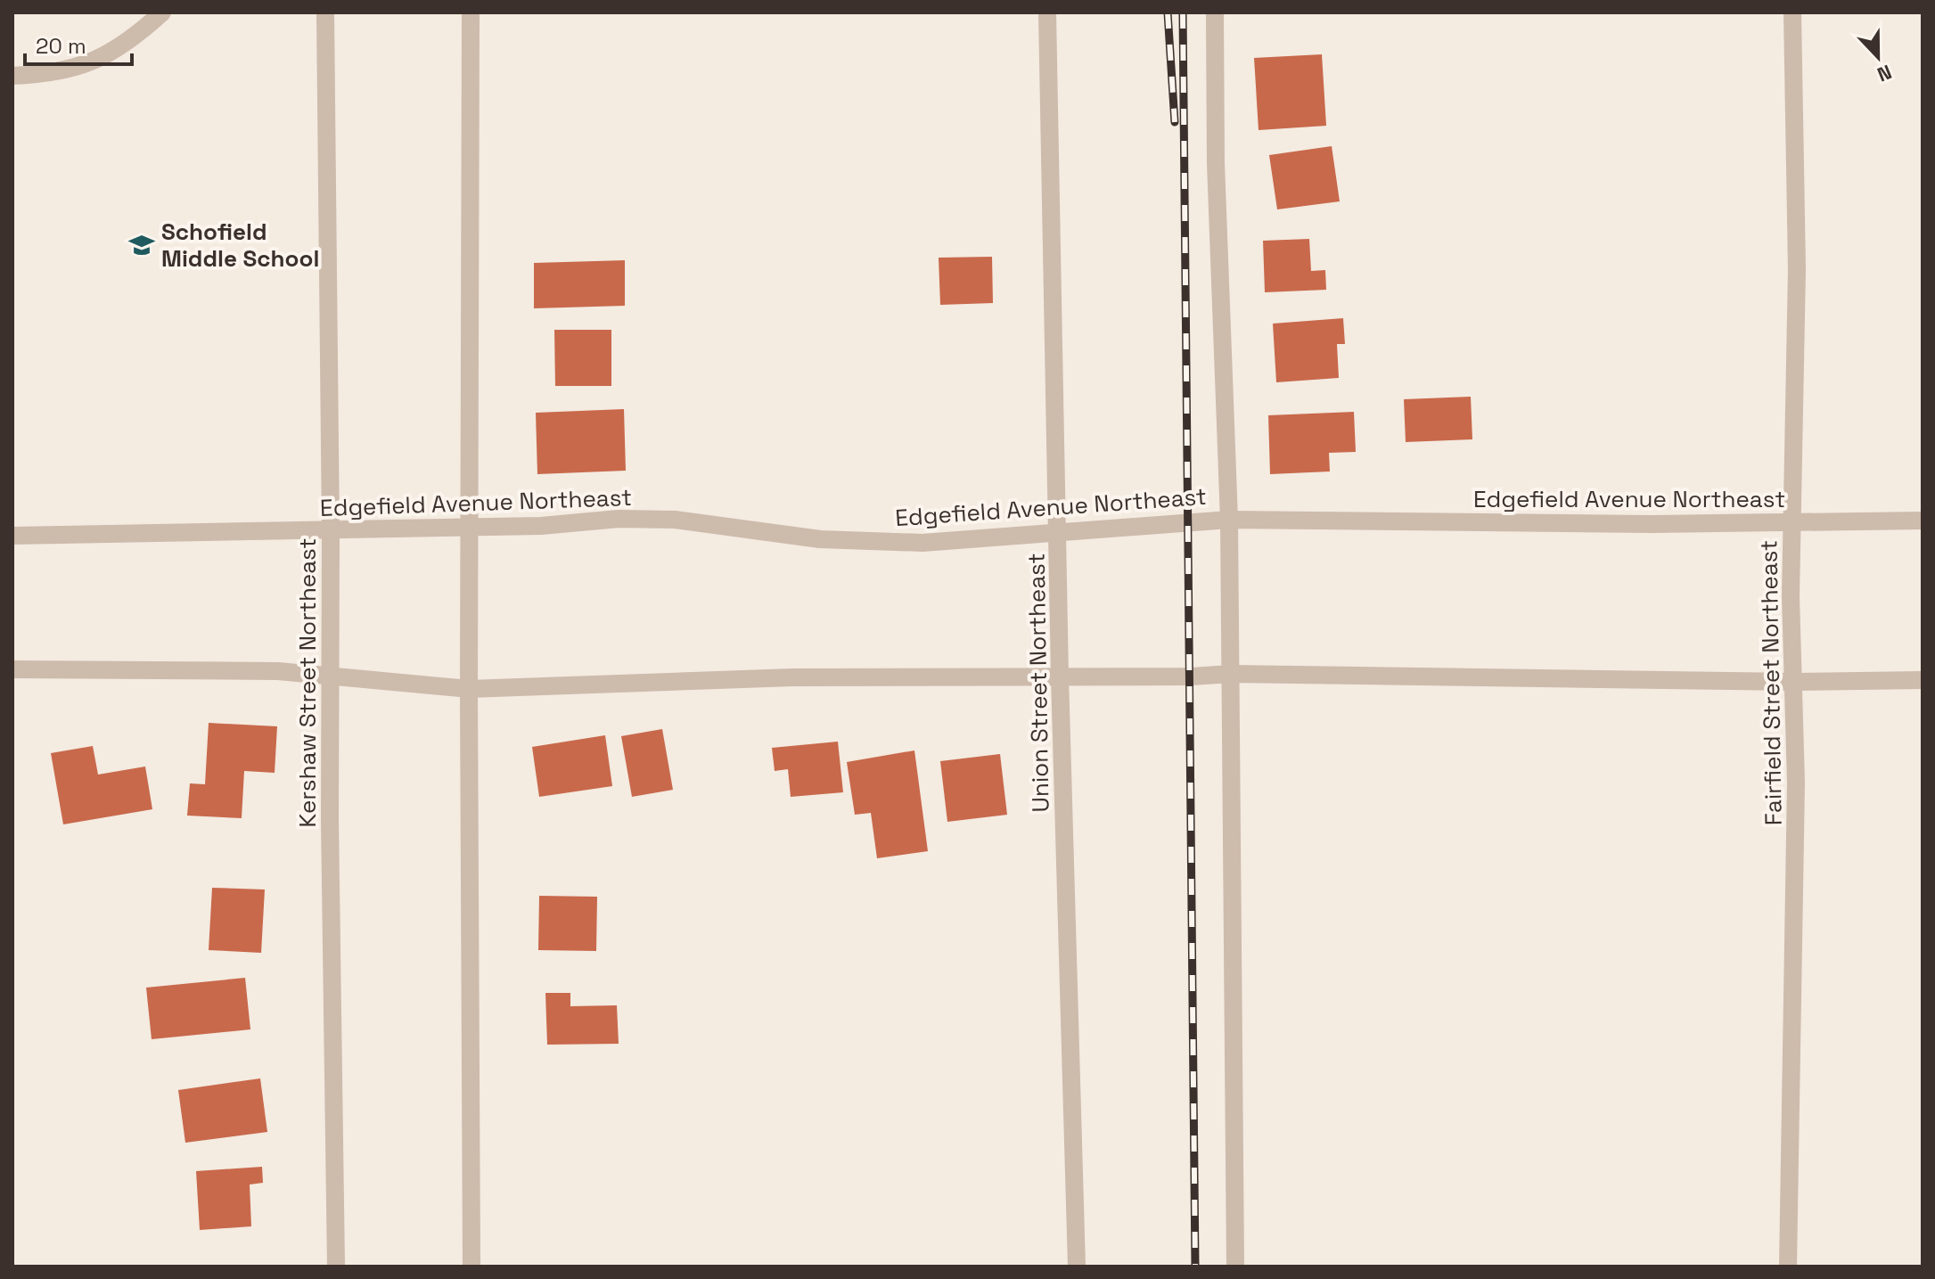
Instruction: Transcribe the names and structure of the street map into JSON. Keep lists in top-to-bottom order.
{
  "streets": {
    "street": [
      "Edgefield Avenue Northeast",
      "Kershaw Street Northeast",
      "Union Street Northeast",
      "Fairfield Street Northeast"
    ]
  },
  "crossings": [
    ["Edgefield Avenue Northeast", "Kershaw Street Northeast"],
    ["Edgefield Avenue Northeast", "Union Street Northeast"],
    ["Edgefield Avenue Northeast", "Fairfield Street Northeast"]
  ],
  "places": {
    "school or university": ["Schofield Middle School"]
  },
  "scale_bar": "20 m",
  "north": "bottom"
}
